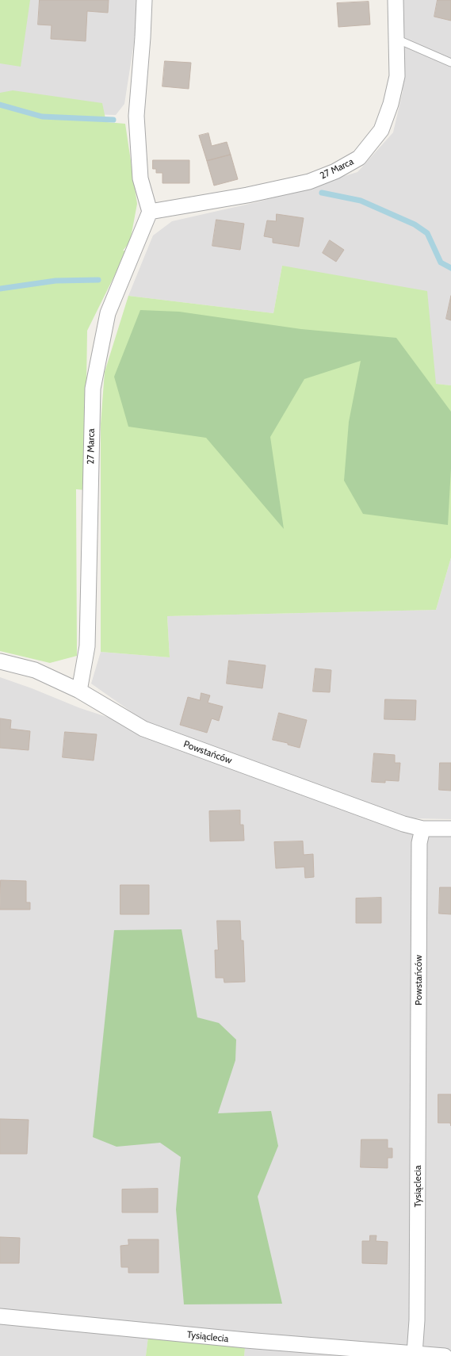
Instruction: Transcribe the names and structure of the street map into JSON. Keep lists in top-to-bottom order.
{
  "streets": {
    "street": ["27 Marca", "Powstańców", "Tysiąclecia"]
  },
  "crossings": [
    ["27 Marca", "Powstańców"],
    ["Powstańców", "Tysiąclecia"]
  ]
}
